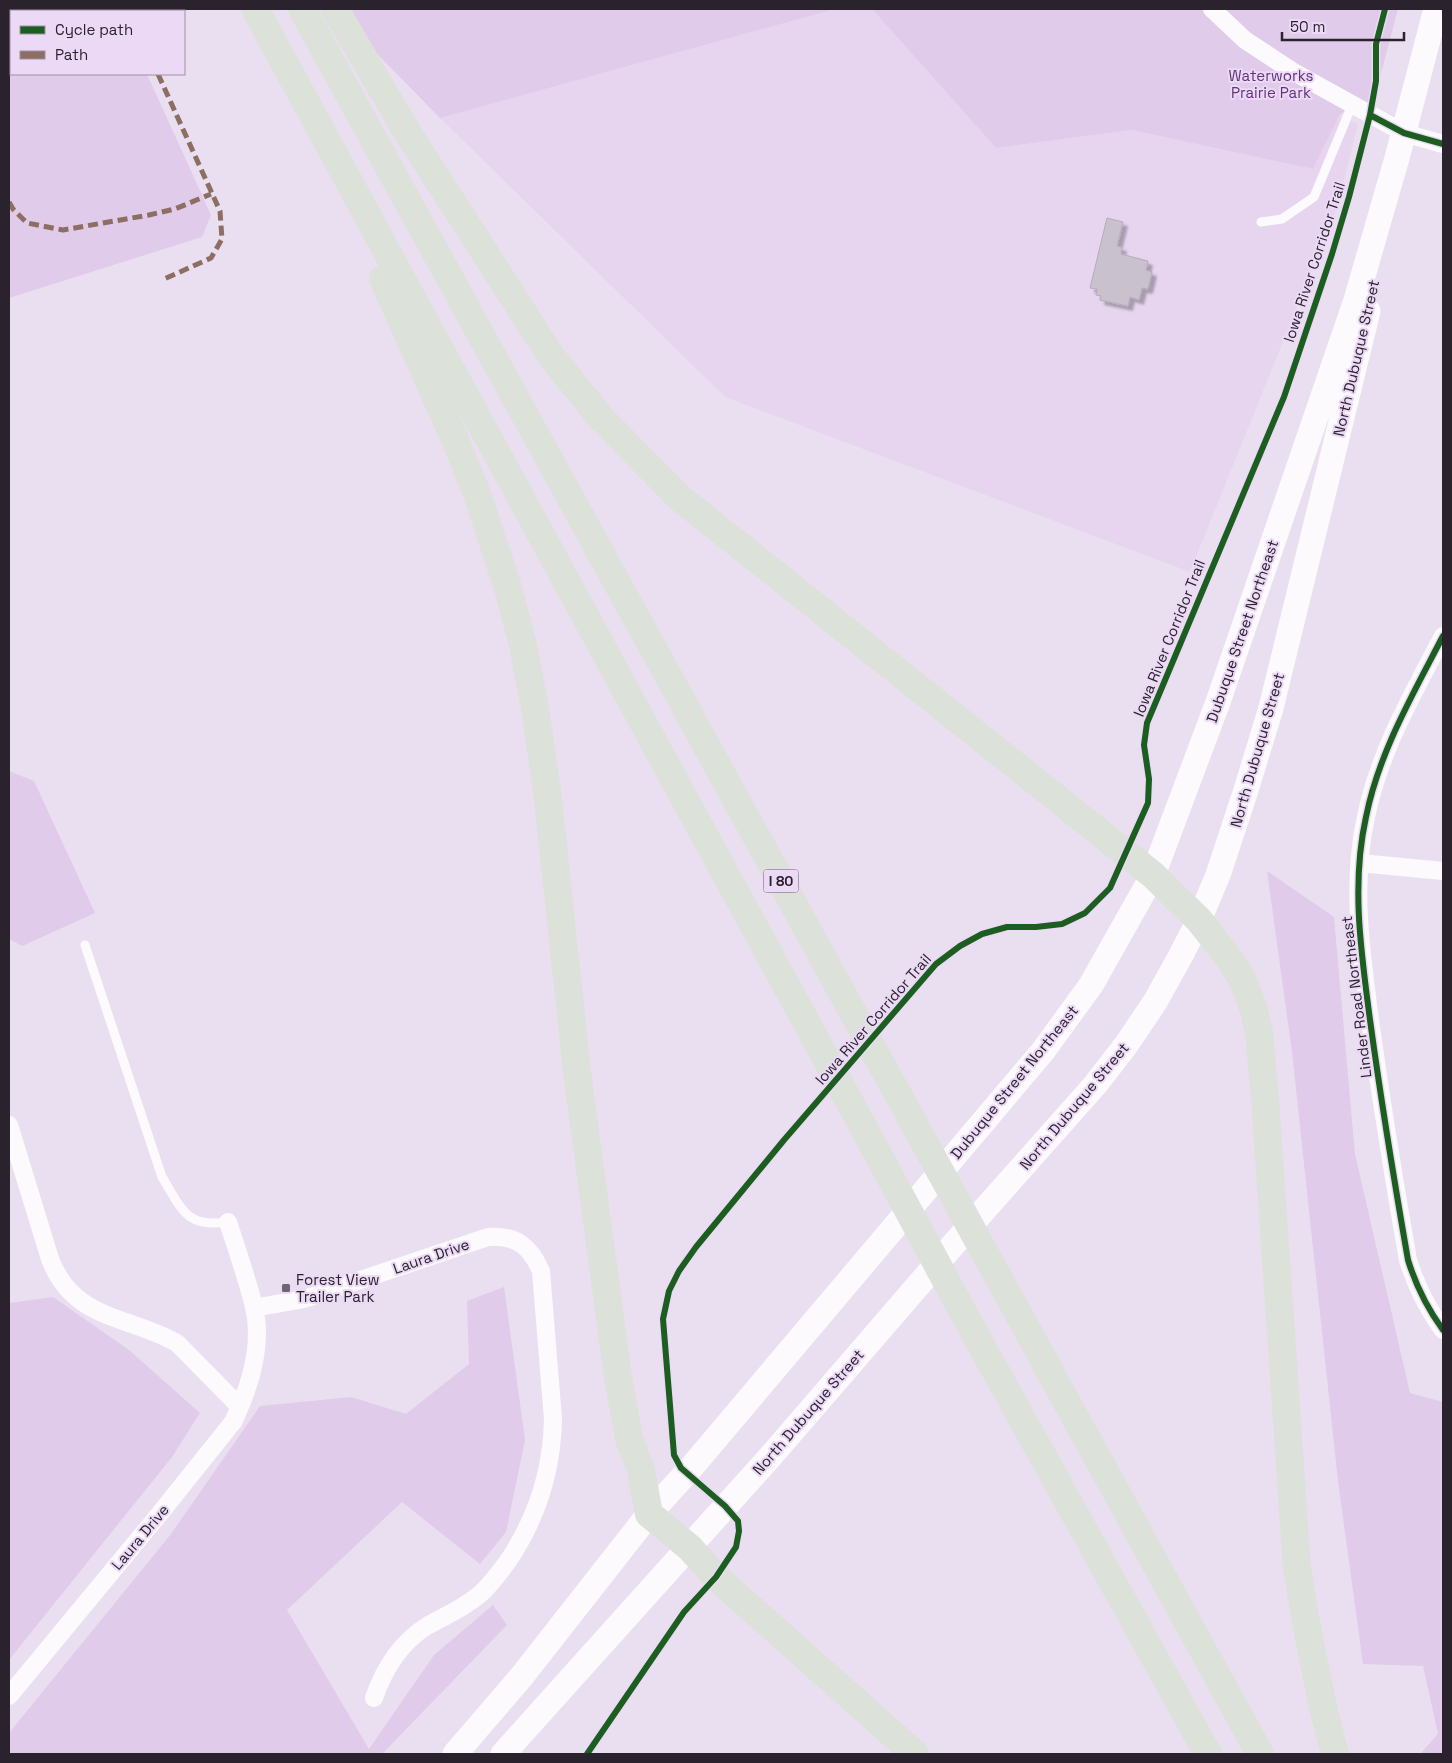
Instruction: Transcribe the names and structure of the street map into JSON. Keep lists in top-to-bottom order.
{
  "streets": {
    "highway": ["I 80"],
    "main road": ["North Dubuque Street", "Dubuque Street Northeast"],
    "street": ["Linder Road Northeast", "Laura Drive"],
    "cycle path": ["Iowa River Corridor Trail"]
  },
  "crossings": [
    ["North Dubuque Street", "Dubuque Street Northeast"]
  ],
  "parks": ["Waterworks Prairie Park"],
  "places": {
    "transit": ["Forest View Trailer Park"]
  },
  "legend": ["Cycle path", "Path"],
  "scale_bar": "50 m"
}
